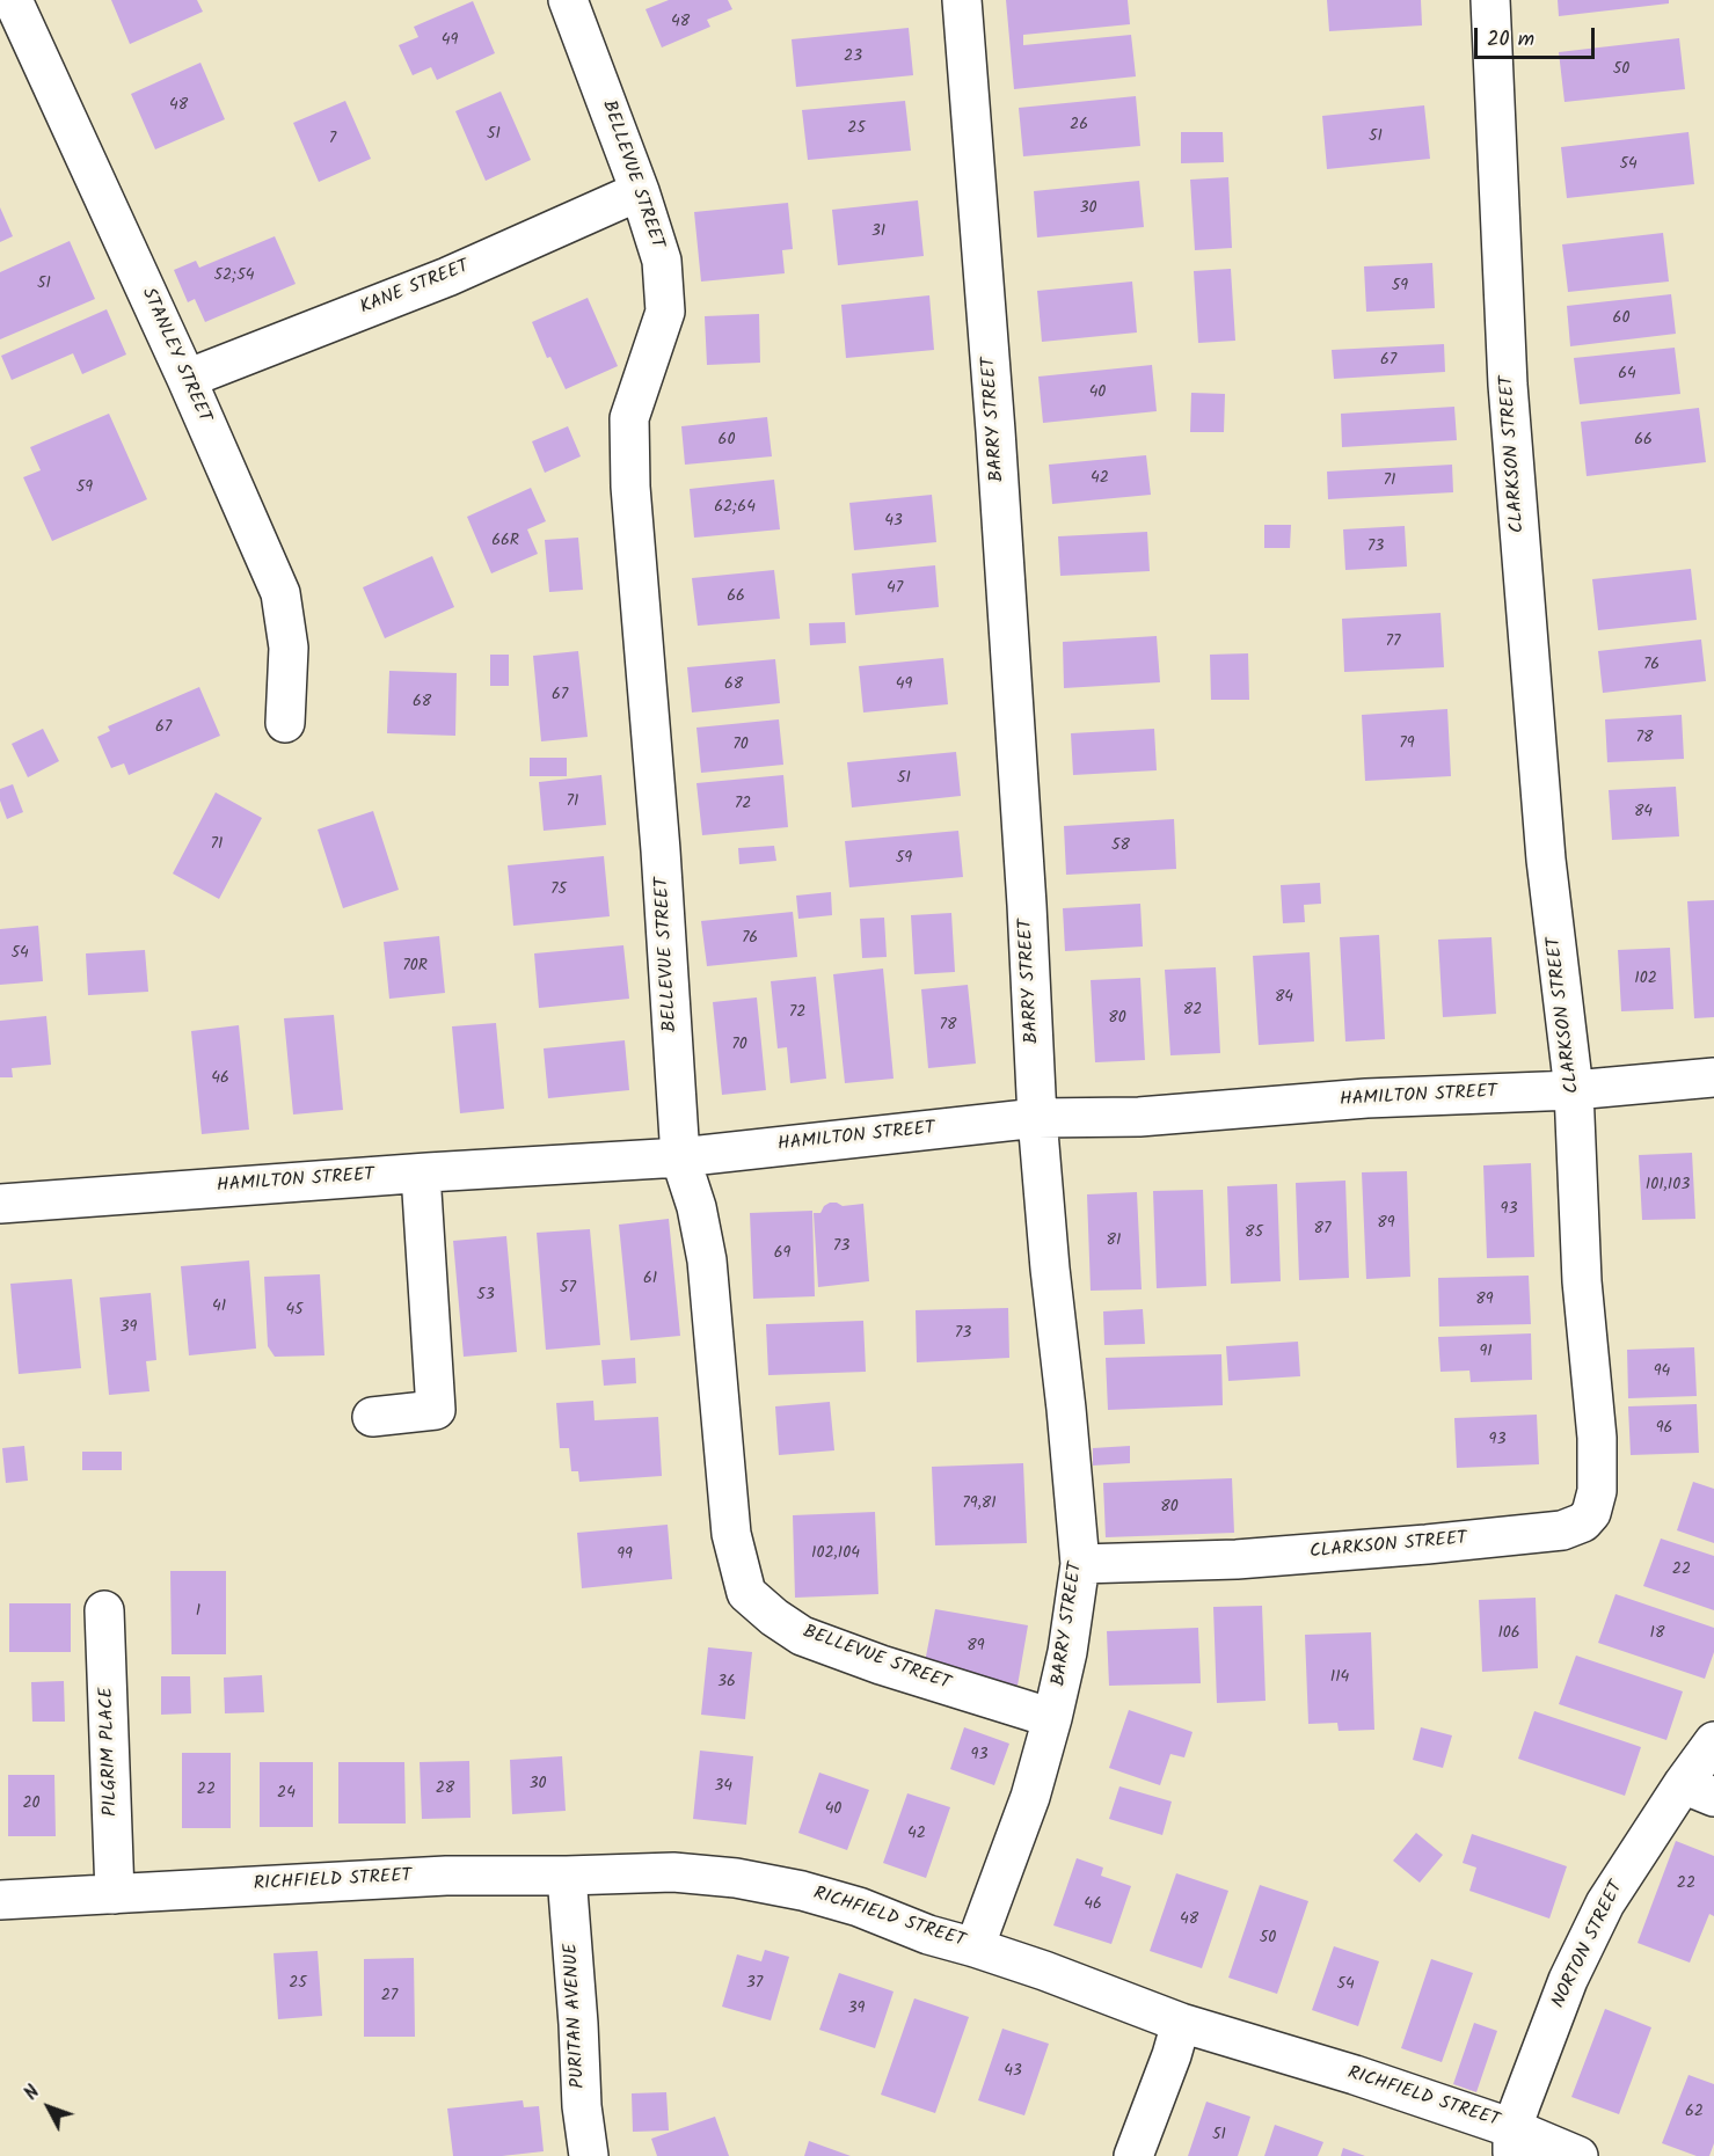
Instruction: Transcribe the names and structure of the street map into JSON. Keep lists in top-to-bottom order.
{
  "streets": {
    "street": [
      "BELLEVUE STREET",
      "KANE STREET",
      "STANLEY STREET",
      "BARRY STREET",
      "CLARKSON STREET",
      "HAMILTON STREET",
      "PILGRIM PLACE",
      "RICHFIELD STREET",
      "NORTON STREET",
      "PURITAN AVENUE"
    ]
  },
  "crossings": [
    ["BELLEVUE STREET", "KANE STREET"],
    ["BELLEVUE STREET", "BARRY STREET"],
    ["BELLEVUE STREET", "HAMILTON STREET"],
    ["KANE STREET", "STANLEY STREET"],
    ["BARRY STREET", "CLARKSON STREET"],
    ["BARRY STREET", "HAMILTON STREET"],
    ["BARRY STREET", "RICHFIELD STREET"],
    ["CLARKSON STREET", "HAMILTON STREET"],
    ["PILGRIM PLACE", "RICHFIELD STREET"],
    ["RICHFIELD STREET", "NORTON STREET"],
    ["RICHFIELD STREET", "PURITAN AVENUE"]
  ],
  "house_numbers": [
    "48",
    "49",
    "23",
    "50",
    "48",
    "26",
    "25",
    "51",
    "51",
    "7",
    "54",
    "30",
    "31",
    "52;54",
    "51",
    "59",
    "60",
    "67",
    "64",
    "40",
    "60",
    "66",
    "42",
    "71",
    "59",
    "62;64",
    "43",
    "66R",
    "73",
    "47",
    "66",
    "77",
    "76",
    "68",
    "49",
    "67",
    "68",
    "67",
    "78",
    "79",
    "70",
    "51",
    "71",
    "72",
    "84",
    "71",
    "58",
    "59",
    "75",
    "76",
    "54",
    "70R",
    "102",
    "84",
    "82",
    "72",
    "80",
    "78",
    "70",
    "46",
    "101,103",
    "93",
    "89",
    "87",
    "85",
    "81",
    "73",
    "69",
    "61",
    "57",
    "53",
    "89",
    "41",
    "45",
    "39",
    "73",
    "91",
    "94",
    "96",
    "93",
    "79,81",
    "80",
    "102,104",
    "99",
    "22",
    "1",
    "106",
    "18",
    "89",
    "114",
    "36",
    "93",
    "30",
    "34",
    "28",
    "22",
    "24",
    "20",
    "40",
    "42",
    "22",
    "46",
    "48",
    "50",
    "25",
    "37",
    "54",
    "27",
    "39",
    "43",
    "62",
    "51"
  ],
  "scale_bar": "20 m",
  "north": "top left"
}
